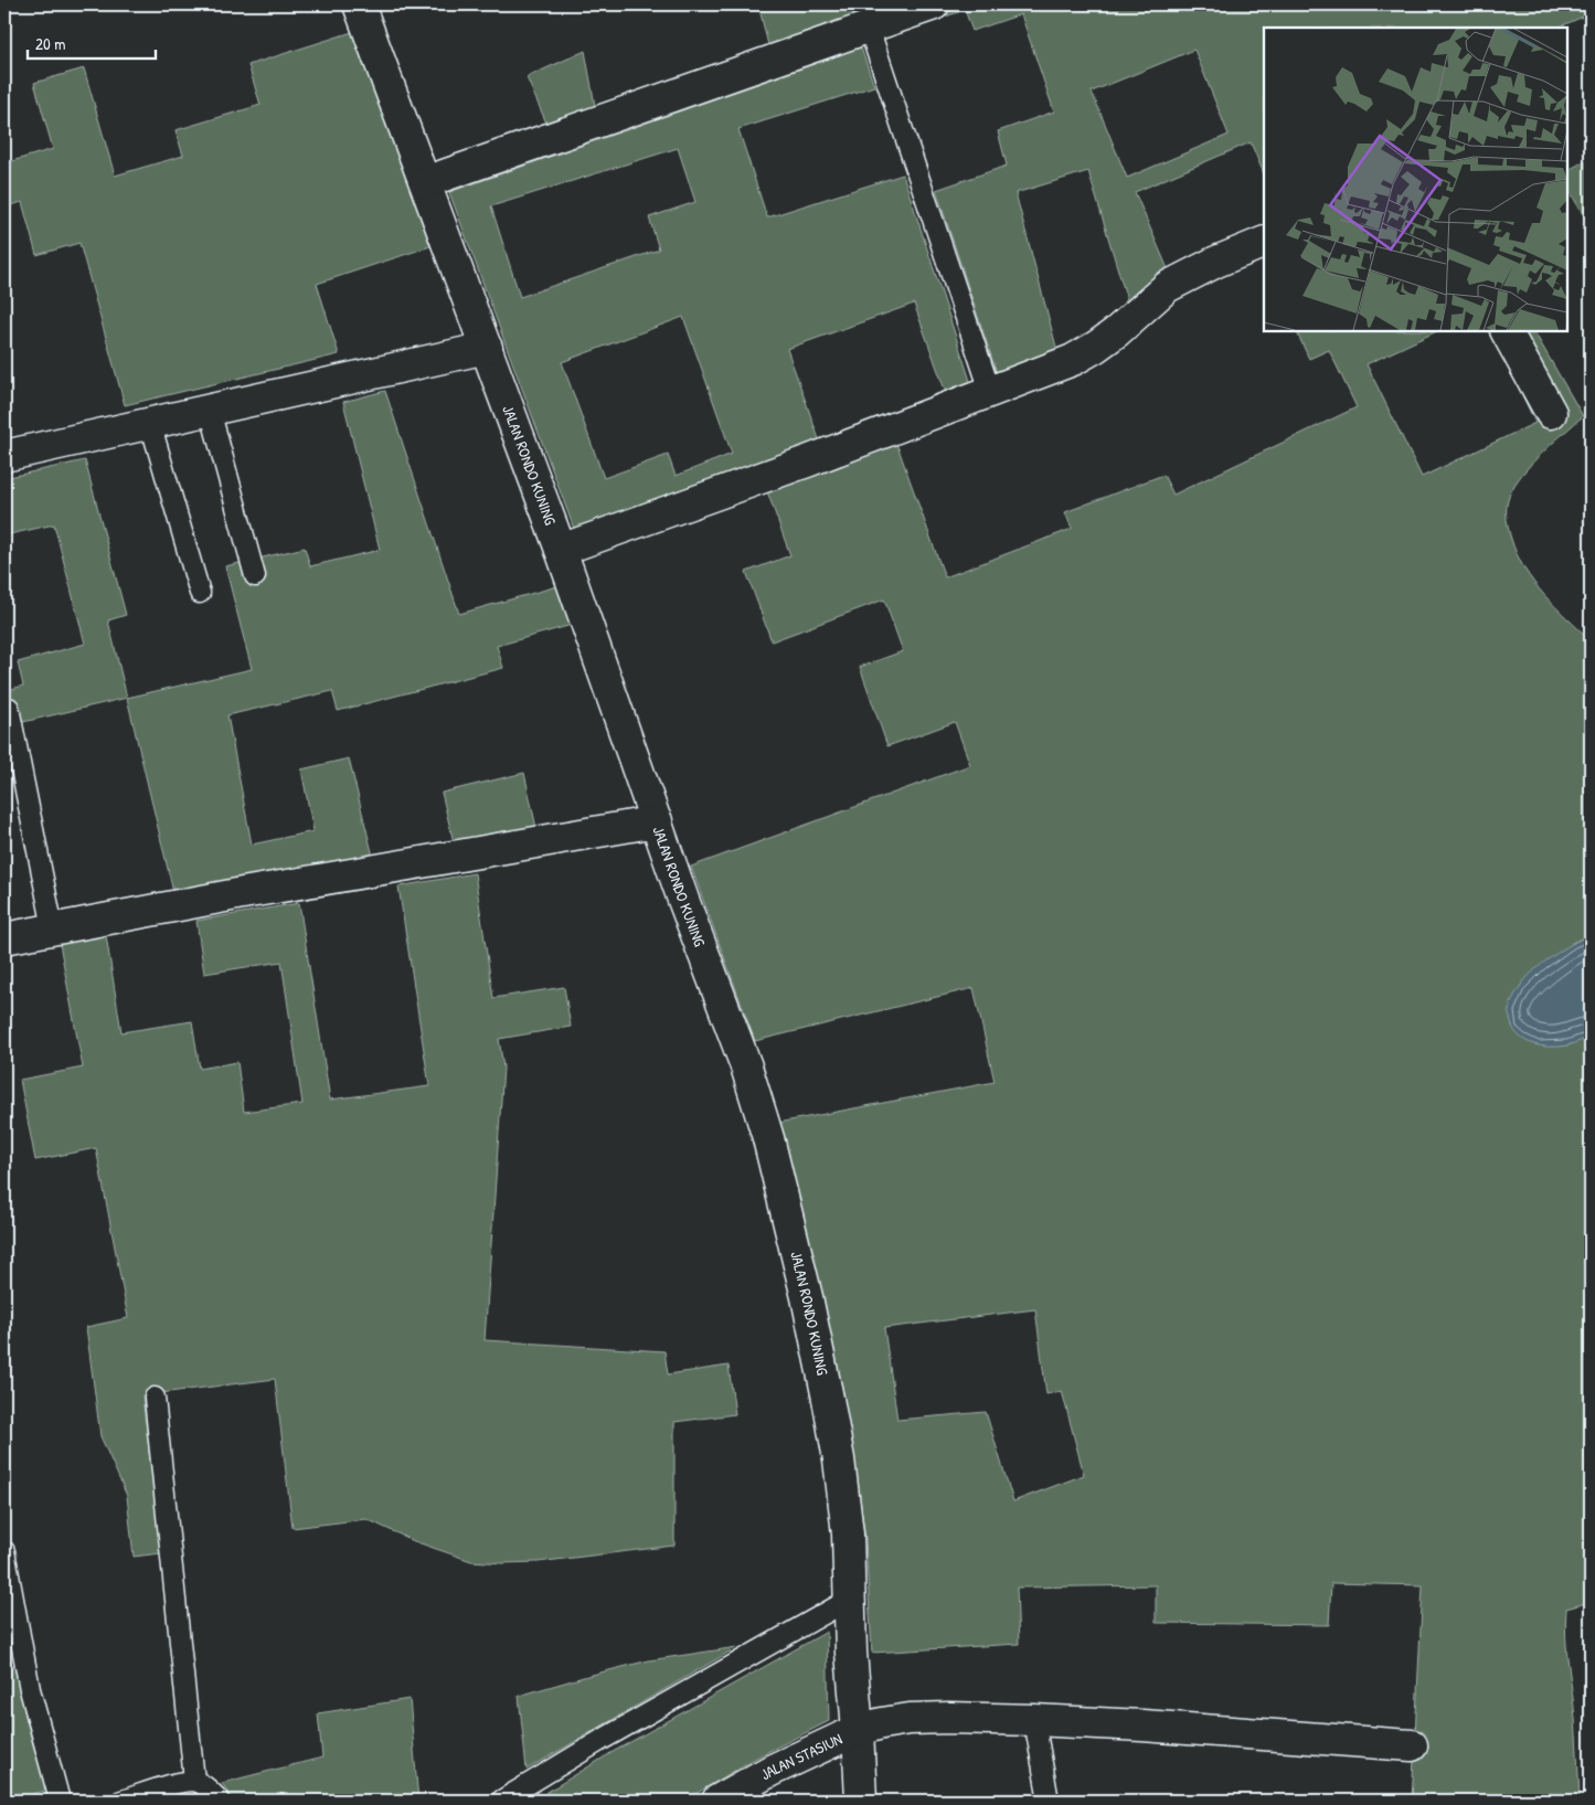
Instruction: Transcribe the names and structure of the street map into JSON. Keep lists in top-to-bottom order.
{
  "streets": {
    "street": ["JALAN RONDO KUNING", "JALAN STASIUN"]
  },
  "crossings": [
    ["JALAN RONDO KUNING", "JALAN STASIUN"]
  ],
  "scale_bar": "20 m"
}
